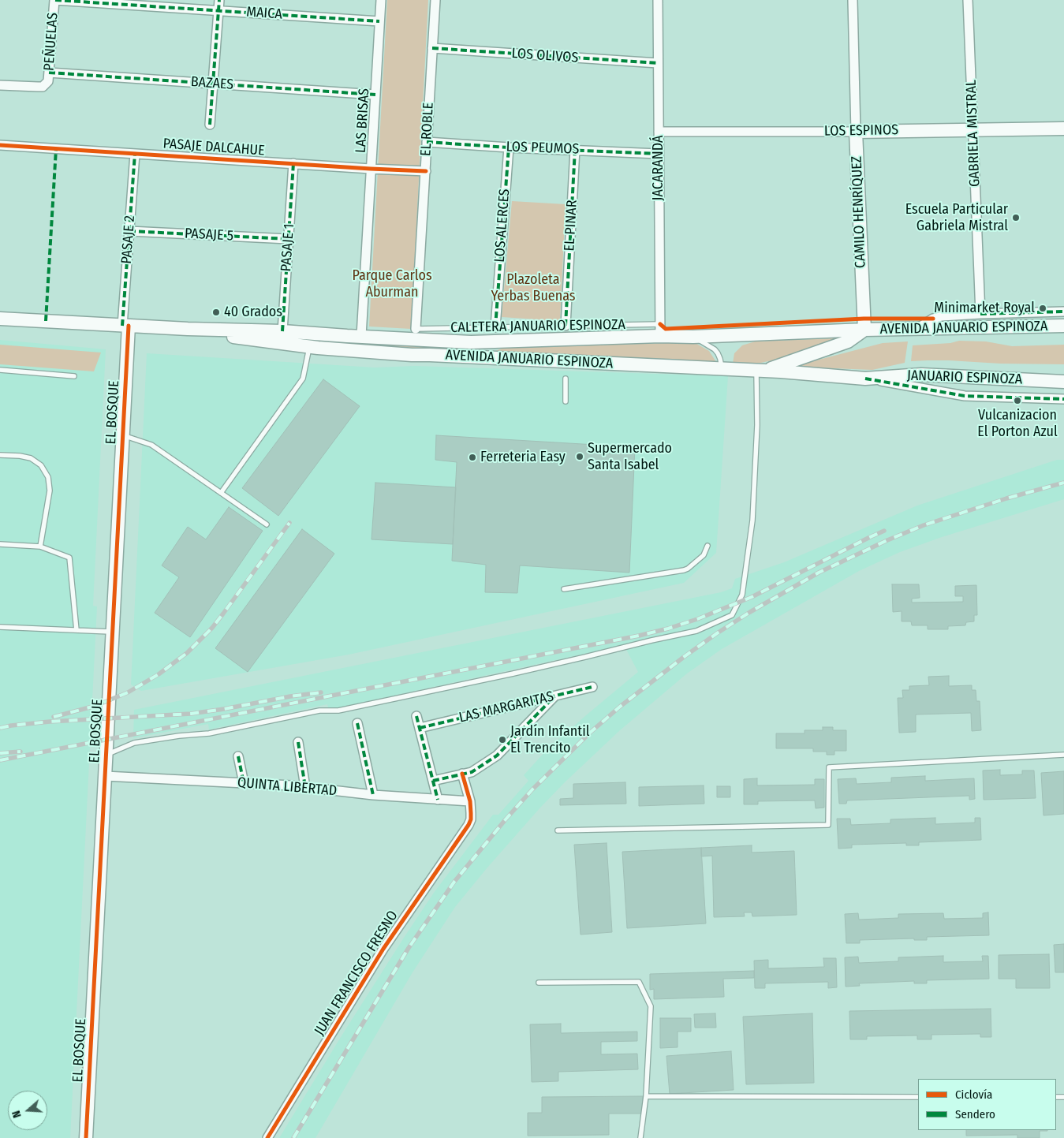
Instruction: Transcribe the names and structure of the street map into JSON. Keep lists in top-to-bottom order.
{
  "streets": {
    "main road": [
      "LOS ESPINOS",
      "CAMILO HENRÍQUEZ",
      "AVENIDA JANUARIO ESPINOZA",
      "JANUARIO ESPINOZA",
      "EL BOSQUE"
    ],
    "street": [
      "MAICA",
      "PEÑUELAS",
      "LOS OLIVOS",
      "BAZAES",
      "LAS BRISAS",
      "EL ROBLE",
      "GABRIELA MISTRAL",
      "PASAJE DALCAHUE",
      "LOS PEUMOS",
      "JACARANDÁ",
      "LOS ALERCES",
      "EL PINAR",
      "PASAJE 5",
      "PASAJE 2",
      "PASAJE 1",
      "LAS MARGARITAS",
      "QUINTA LIBERTAD",
      "JUAN FRANCISCO FRESNO"
    ],
    "lane": ["CALETERA JANUARIO ESPINOZA"]
  },
  "crossings": [
    ["MAICA", "PEÑUELAS"],
    ["MAICA", "LAS BRISAS"],
    ["PEÑUELAS", "BAZAES"],
    ["LOS OLIVOS", "EL ROBLE"],
    ["LOS OLIVOS", "JACARANDÁ"],
    ["BAZAES", "LAS BRISAS"],
    ["LAS BRISAS", "PASAJE DALCAHUE"],
    ["LAS BRISAS", "AVENIDA JANUARIO ESPINOZA"],
    ["EL ROBLE", "PASAJE DALCAHUE"],
    ["EL ROBLE", "LOS PEUMOS"],
    ["EL ROBLE", "CALETERA JANUARIO ESPINOZA"],
    ["LOS ESPINOS", "GABRIELA MISTRAL"],
    ["LOS ESPINOS", "JACARANDÁ"],
    ["LOS ESPINOS", "CAMILO HENRÍQUEZ"],
    ["PASAJE DALCAHUE", "PASAJE 2"],
    ["PASAJE DALCAHUE", "PASAJE 1"],
    ["LOS PEUMOS", "JACARANDÁ"],
    ["LOS PEUMOS", "LOS ALERCES"],
    ["LOS PEUMOS", "EL PINAR"],
    ["JACARANDÁ", "CALETERA JANUARIO ESPINOZA"],
    ["JACARANDÁ", "AVENIDA JANUARIO ESPINOZA"],
    ["CAMILO HENRÍQUEZ", "AVENIDA JANUARIO ESPINOZA"],
    ["LOS ALERCES", "CALETERA JANUARIO ESPINOZA"],
    ["EL PINAR", "CALETERA JANUARIO ESPINOZA"],
    ["PASAJE 5", "PASAJE 2"],
    ["PASAJE 5", "PASAJE 1"],
    ["PASAJE 2", "AVENIDA JANUARIO ESPINOZA"],
    ["PASAJE 2", "EL BOSQUE"],
    ["PASAJE 1", "AVENIDA JANUARIO ESPINOZA"],
    ["CALETERA JANUARIO ESPINOZA", "AVENIDA JANUARIO ESPINOZA"],
    ["AVENIDA JANUARIO ESPINOZA", "JANUARIO ESPINOZA"],
    ["AVENIDA JANUARIO ESPINOZA", "EL BOSQUE"],
    ["EL BOSQUE", "QUINTA LIBERTAD"],
    ["QUINTA LIBERTAD", "JUAN FRANCISCO FRESNO"]
  ],
  "parks": ["Parque Carlos Aburman", "Plazoleta Yerbas Buenas"],
  "places": [
    "Escuela Particular Gabriela Mistral",
    "Minimarket Royal",
    "40 Grados",
    "Vulcanizacion El Porton Azul",
    "Supermercado Santa Isabel",
    "Ferreteria Easy",
    "Jardín Infantil El Trencito"
  ],
  "legend": ["Ciclovía", "Sendero"],
  "north": "left"
}
